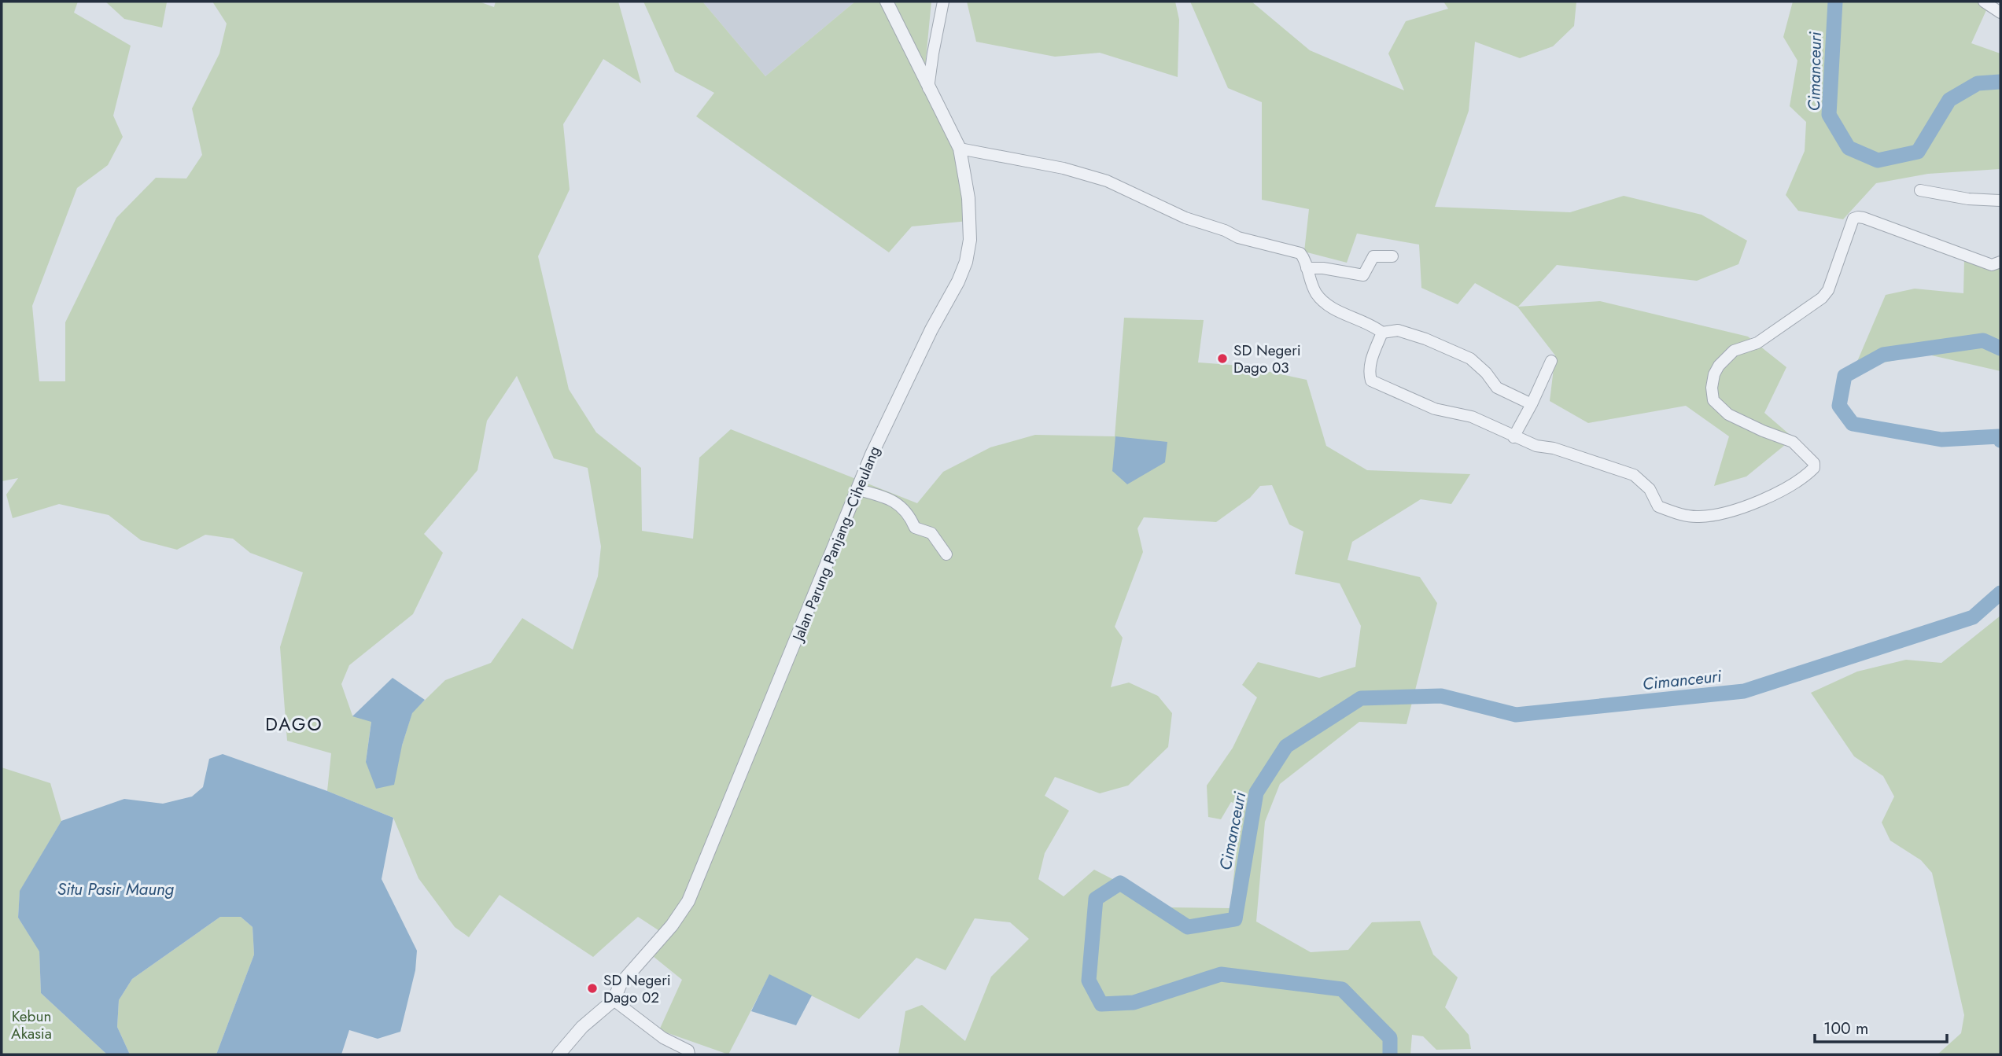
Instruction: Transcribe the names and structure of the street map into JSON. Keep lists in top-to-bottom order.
{
  "streets": {
    "street": ["Jalan Parung Panjang–Ciheulang"]
  },
  "districts": ["DAGO"],
  "water": ["Cimanceuri", "Situ Pasir Maung"],
  "parks": ["Kebun Akasia"],
  "places": ["SD Negeri Dago 03", "SD Negeri Dago 02"],
  "scale_bar": "100 m"
}
